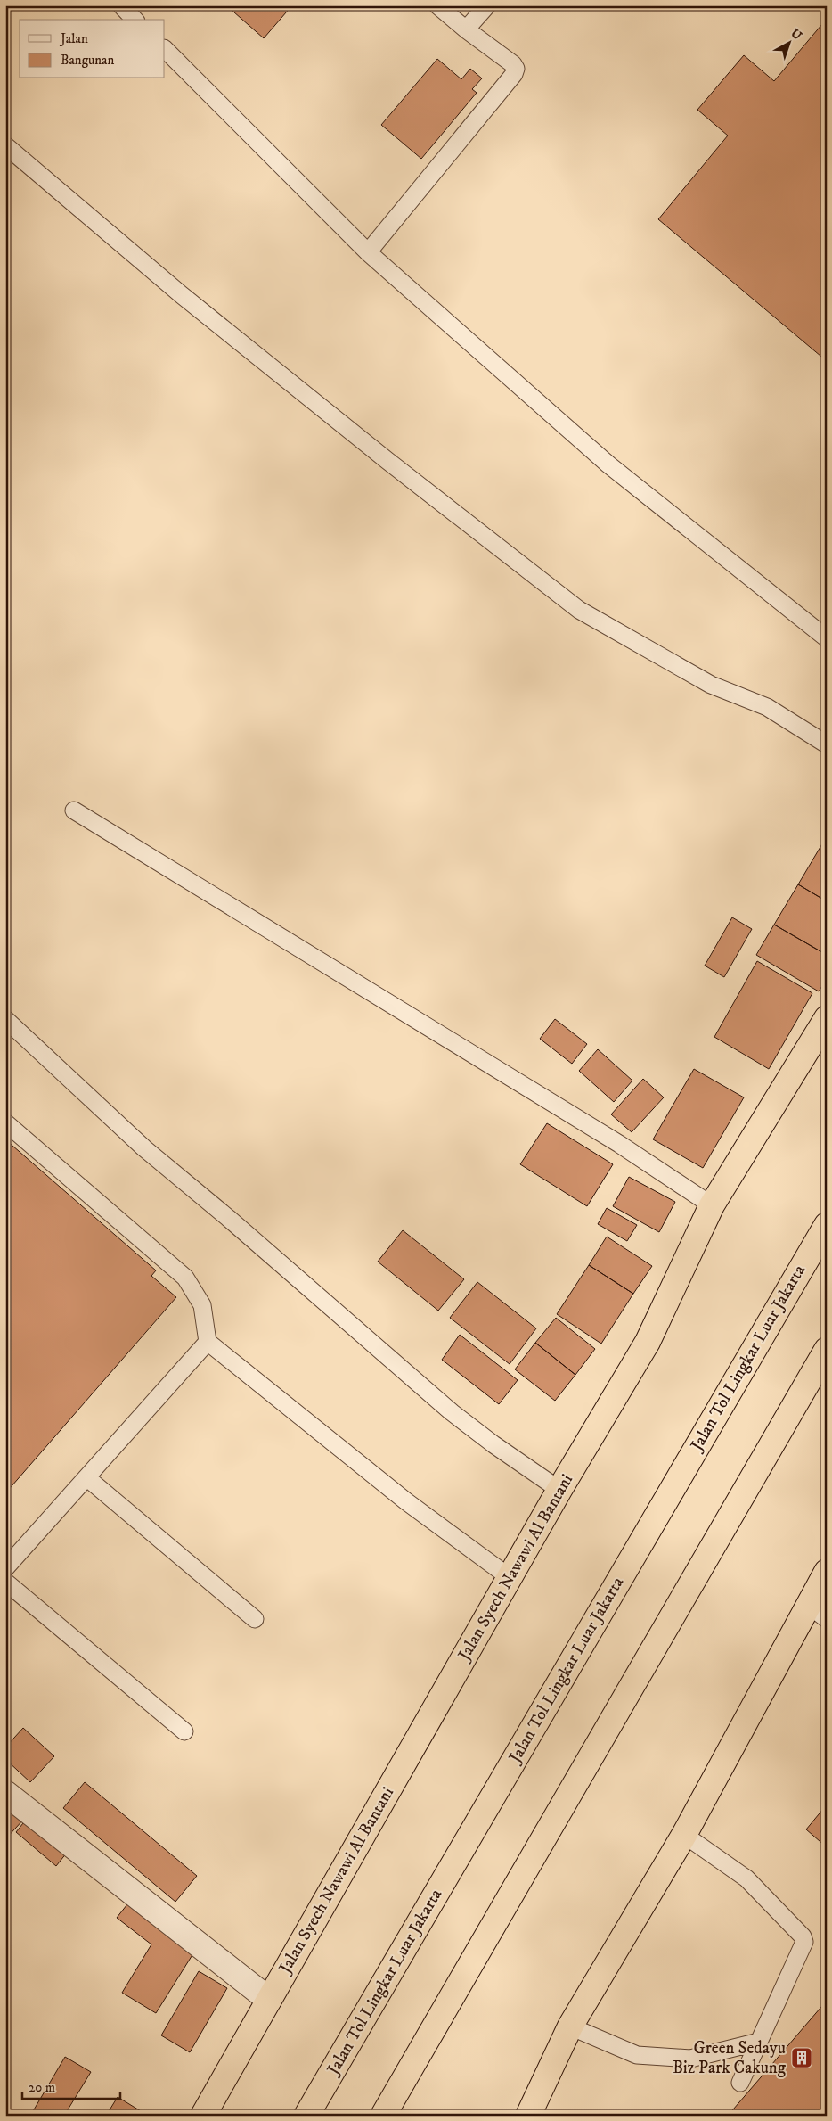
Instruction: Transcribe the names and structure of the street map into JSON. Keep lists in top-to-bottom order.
{
  "streets": {
    "highway": ["Jalan Tol Lingkar Luar Jakarta", "Jalan Syech Nawawi Al Bantani"]
  },
  "places": {
    "building": ["Green Sedayu Biz Park Cakung"]
  },
  "legend": ["Jalan", "Bangunan"],
  "scale_bar": "20 m",
  "north": "top right"
}
